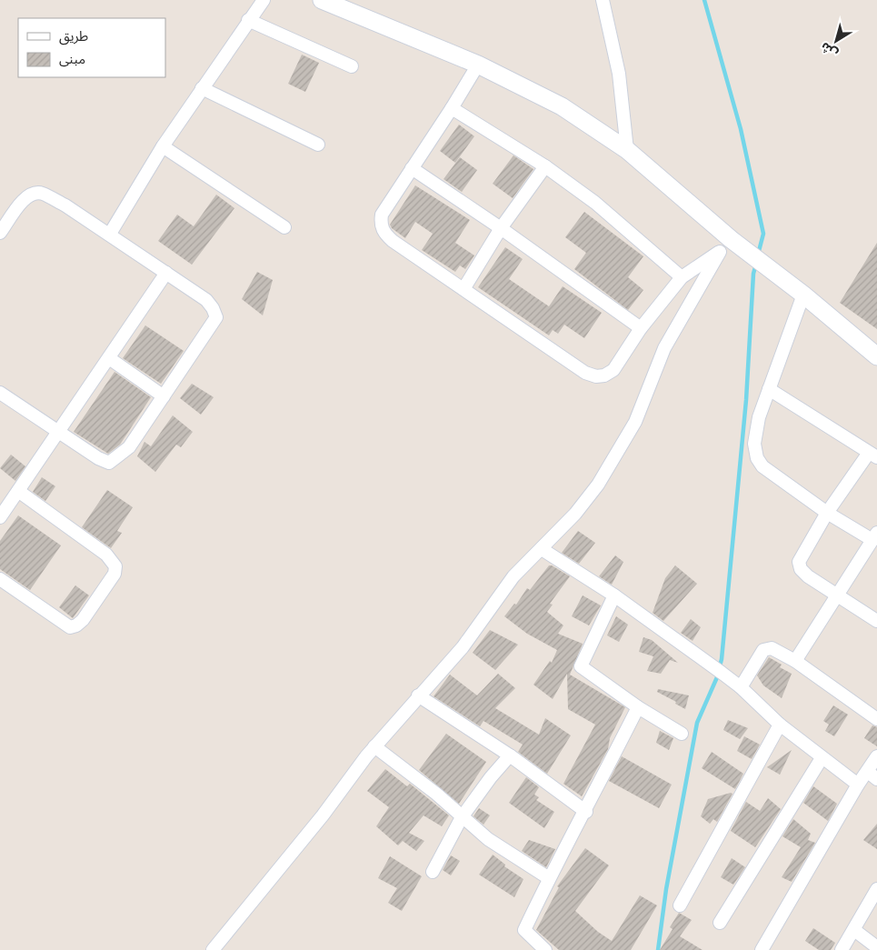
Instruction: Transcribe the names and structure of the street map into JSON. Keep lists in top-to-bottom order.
{
  "legend": ["طريق", "مبنى"],
  "north": "bottom left"
}
